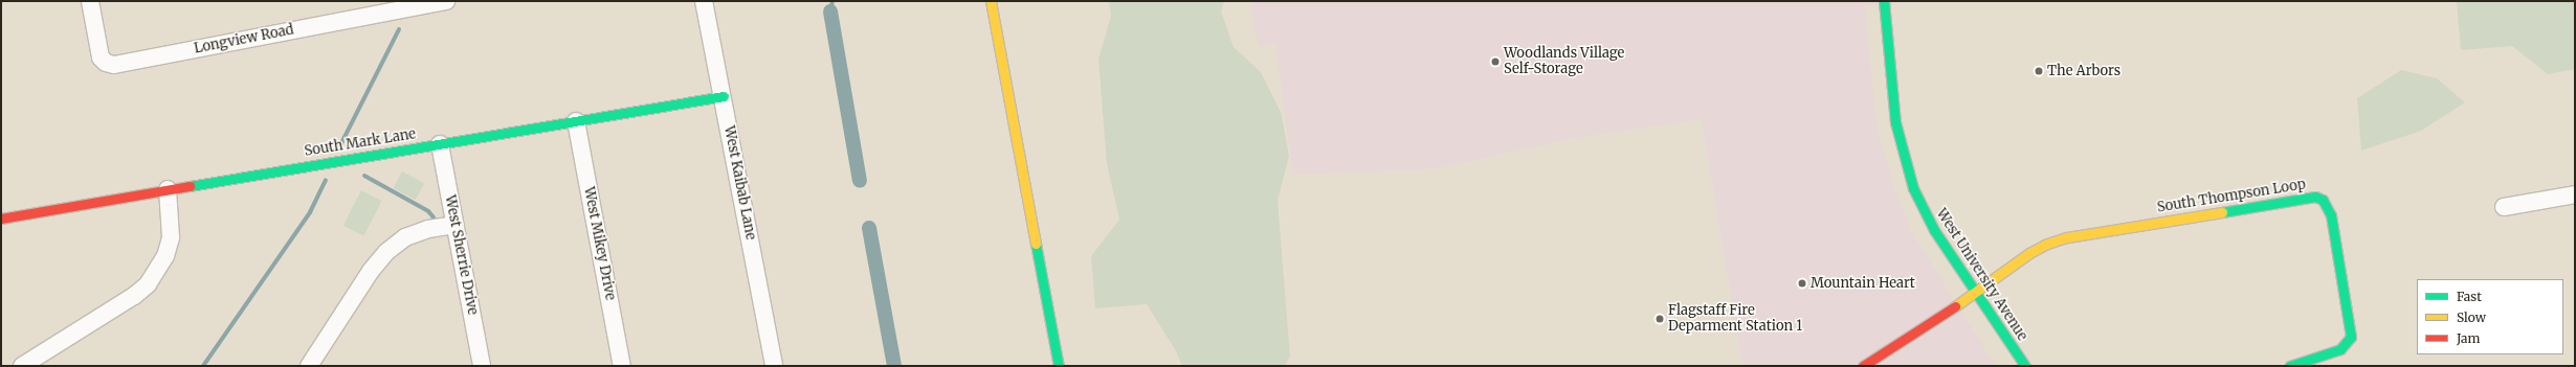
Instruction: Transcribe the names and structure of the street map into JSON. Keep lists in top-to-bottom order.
{
  "streets": {
    "street": [
      "Longview Road",
      "South Mark Lane",
      "West Kaibab Lane",
      "South Thompson Loop",
      "West Mikey Drive",
      "West Sherrie Drive",
      "West University Avenue"
    ]
  },
  "crossings": [
    ["South Mark Lane", "West Kaibab Lane"],
    ["South Mark Lane", "West Mikey Drive"],
    ["South Mark Lane", "West Sherrie Drive"],
    ["South Thompson Loop", "West University Avenue"]
  ],
  "places": [
    "Woodlands Village Self-Storage",
    "The Arbors",
    "Mountain Heart",
    "Flagstaff Fire Deparment Station 1"
  ],
  "legend": ["Fast", "Slow", "Jam"]
}
